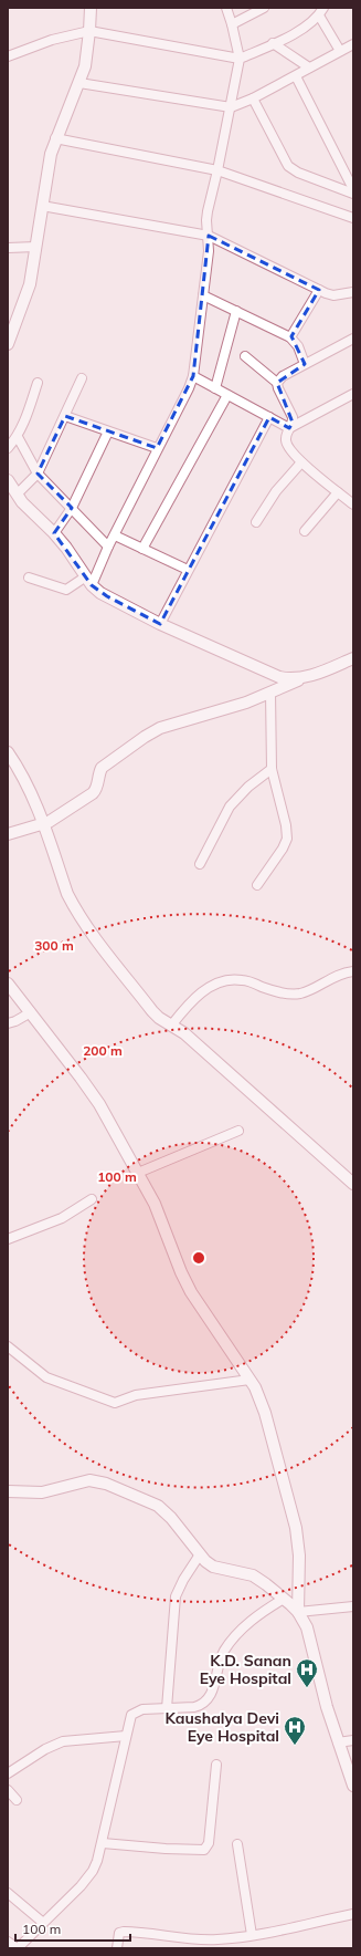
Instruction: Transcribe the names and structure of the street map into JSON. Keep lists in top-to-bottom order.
{
  "places": {
    "hospital": ["K.D. Sanan Eye Hospital", "Kaushalya Devi Eye Hospital"]
  },
  "scale_bar": "100 m",
  "rings": ["300 m", "200 m", "100 m"]
}
